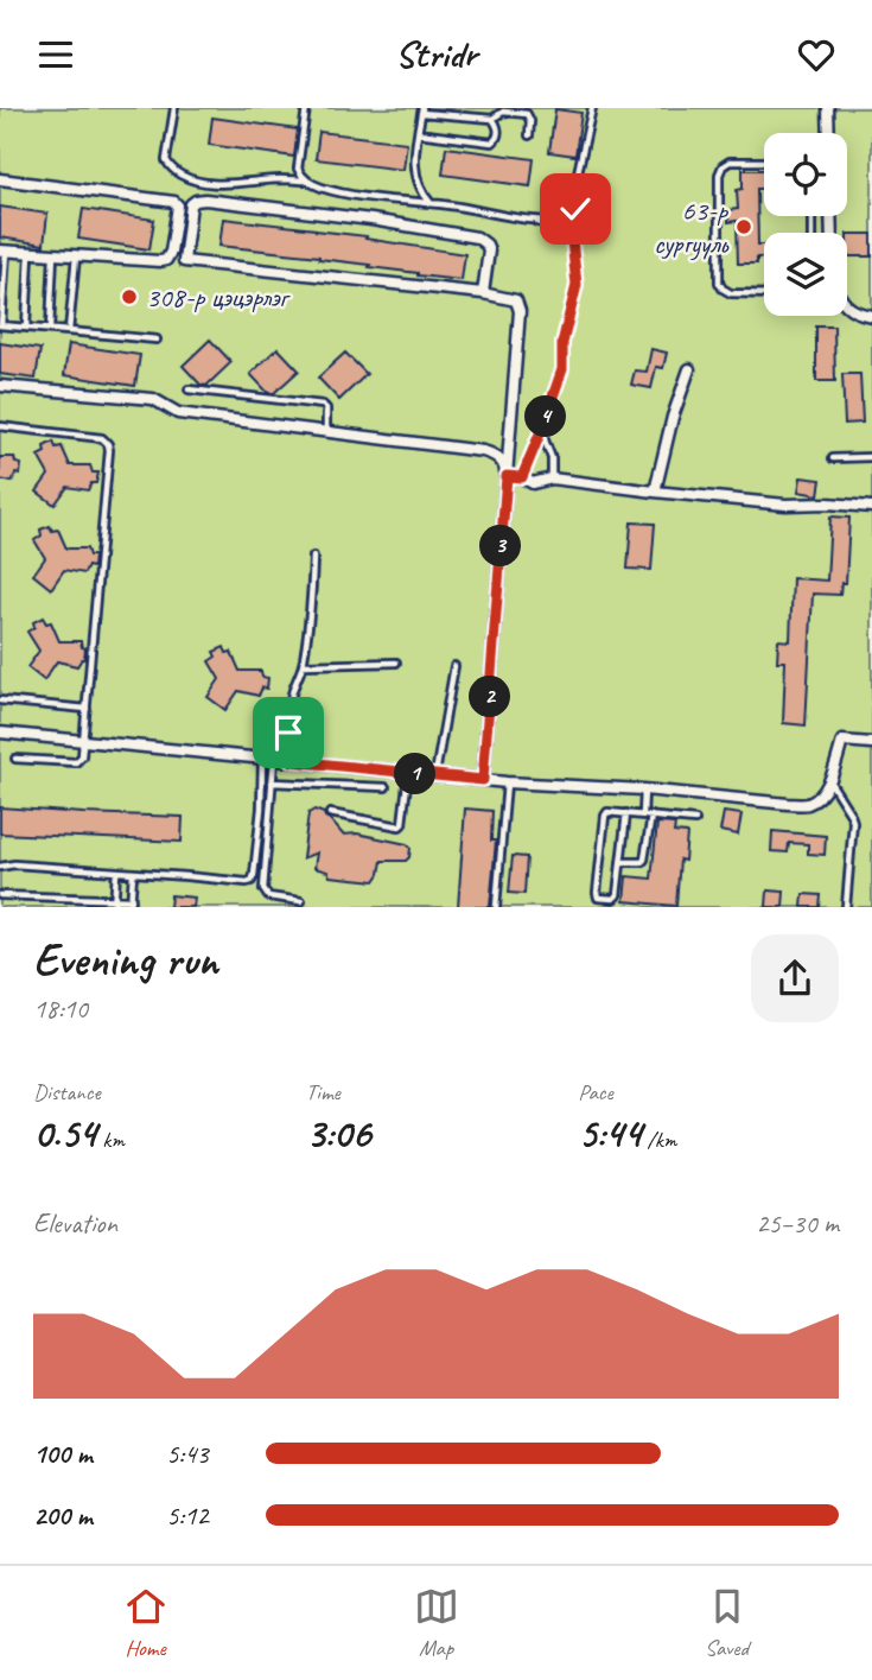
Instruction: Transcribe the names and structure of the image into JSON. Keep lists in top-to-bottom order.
{
  "places": ["63-р сургууль", "308-р цэцэрлэг"],
  "page": {
    "header": "Stridr",
    "pins": [
      "4",
      "3",
      "2",
      "1"
    ],
    "heading": ["Evening run", "18:10"],
    "stats": [
      ["Distance", "0.54 km"],
      ["Time", "3:06"],
      ["Pace", "5:44 /km"]
    ],
    "chart": ["Elevation", "25–30 m"],
    "list": [
      {
        "name": "100 m",
        "note": "5:43"
      },
      {
        "name": "200 m",
        "note": "5:12"
      }
    ],
    "tabs": ["Home", "Map", "Saved"]
  }
}
